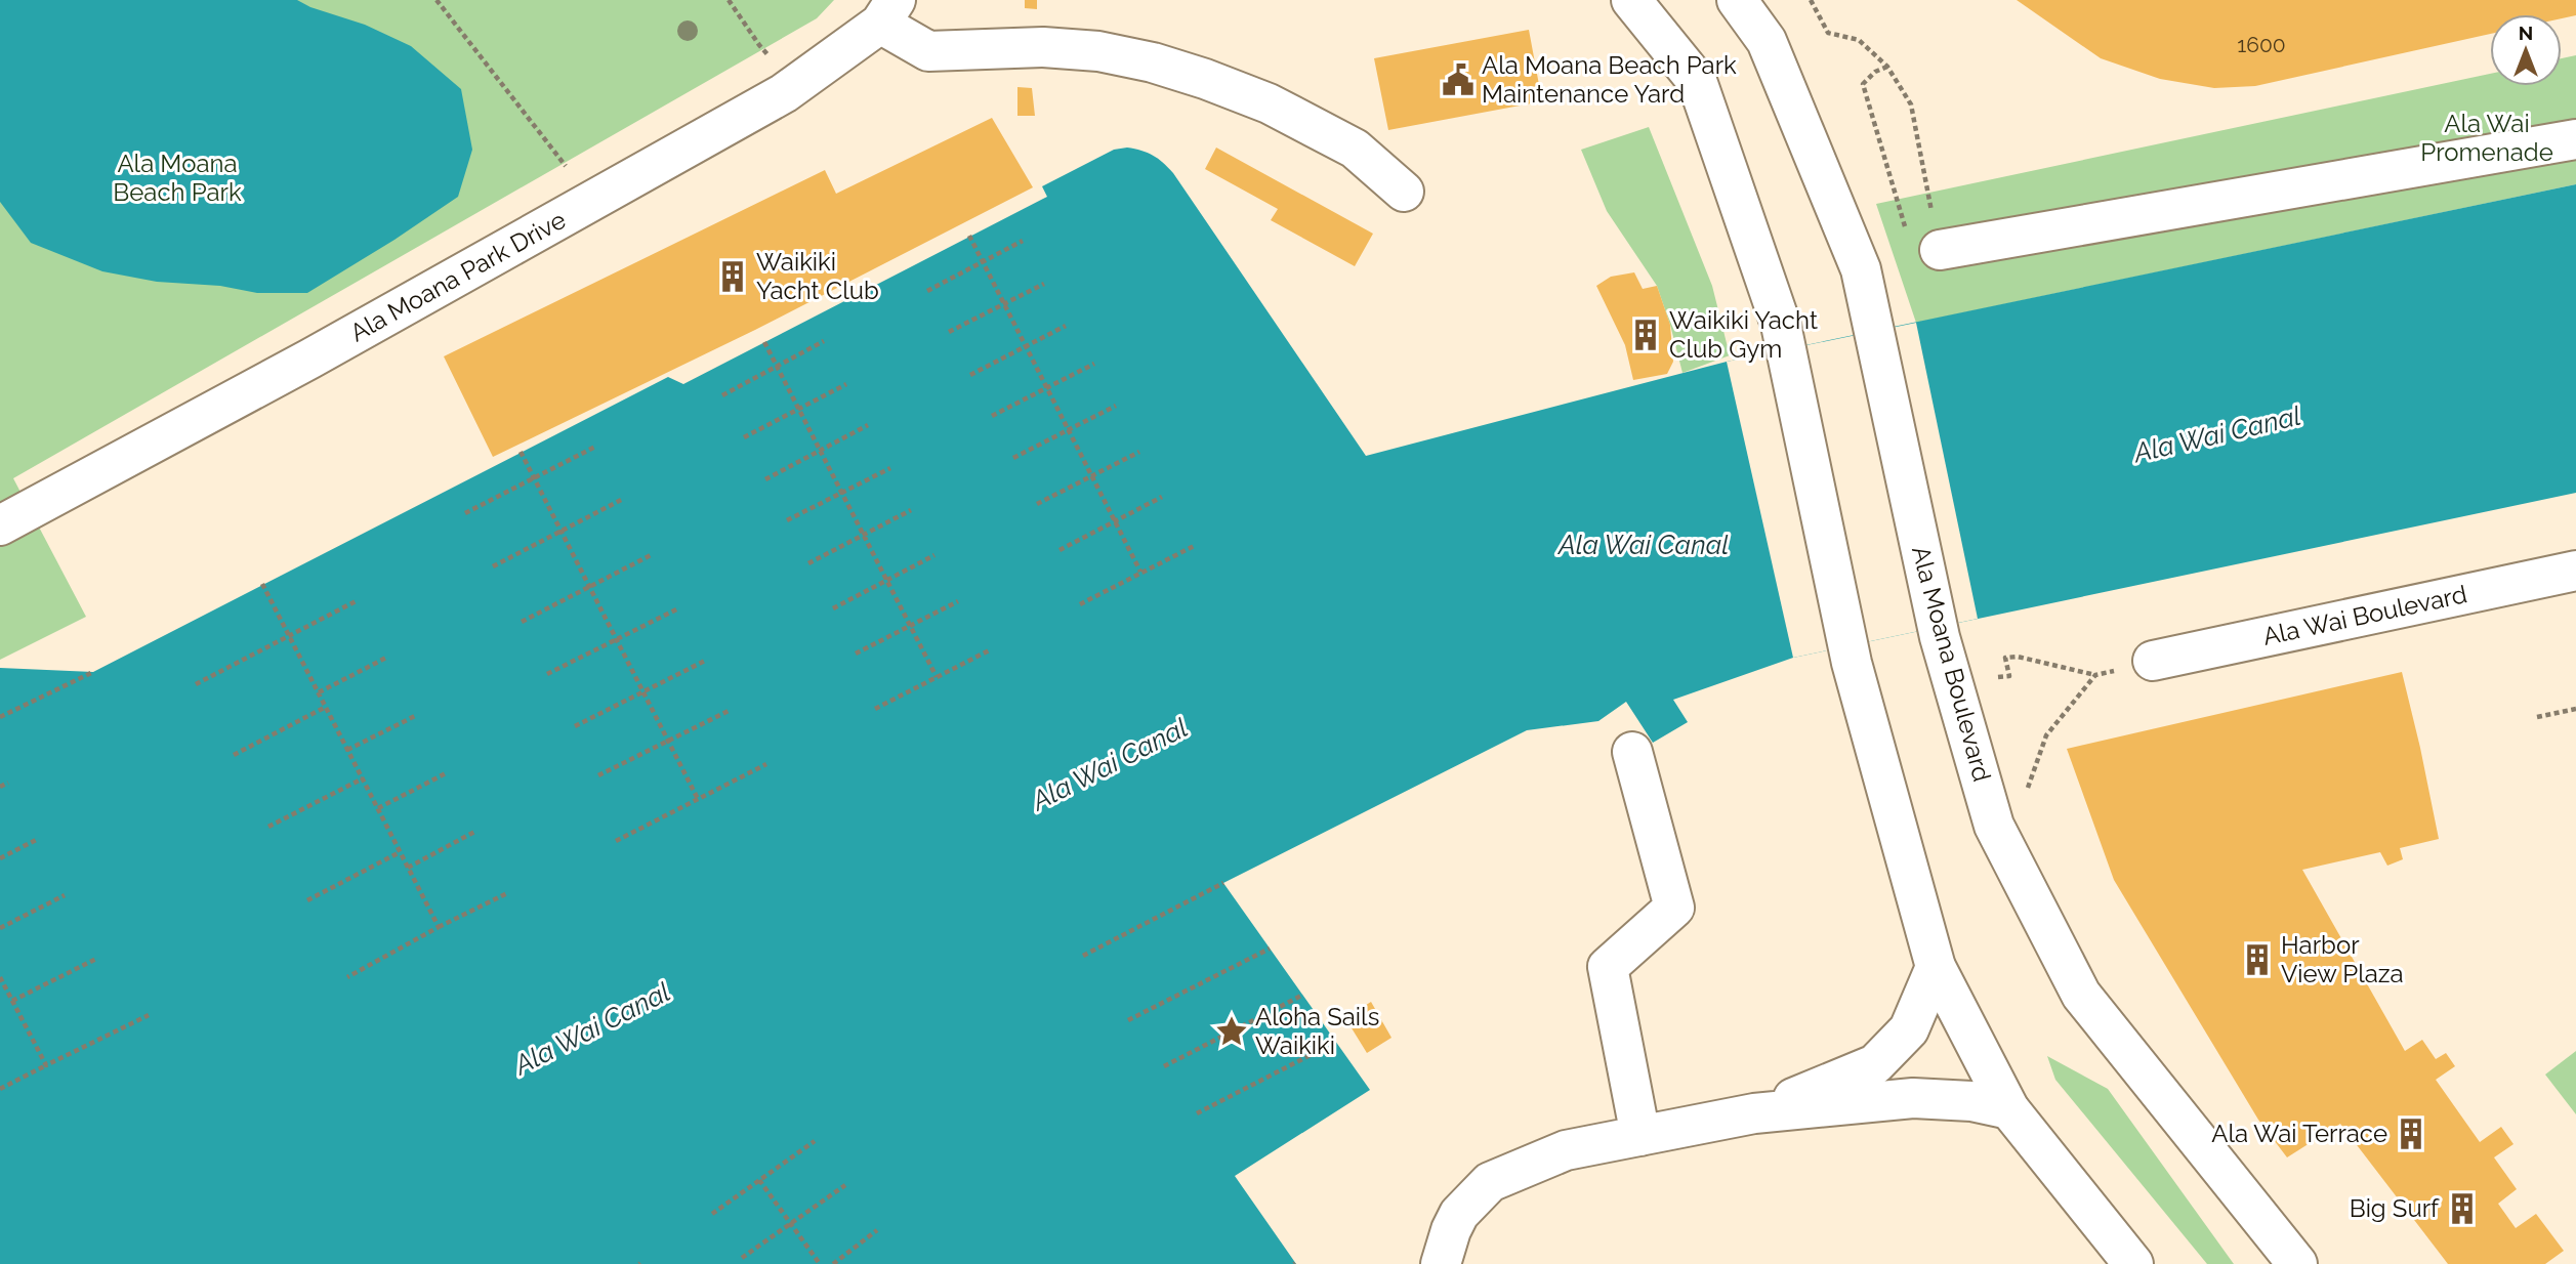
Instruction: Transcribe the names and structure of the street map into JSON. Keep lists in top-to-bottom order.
{
  "streets": {
    "main road": ["Ala Moana Park Drive", "Ala Wai Boulevard", "Ala Moana Boulevard"]
  },
  "water": ["Ala Wai Canal"],
  "parks": ["Ala Wai Promenade", "Ala Moana Beach Park"],
  "places": {
    "public building": ["Ala Moana Beach Park Maintenance Yard"],
    "building": [
      "Waikiki Yacht Club",
      "Waikiki Yacht Club Gym",
      "Harbor View Plaza",
      "Ala Wai Terrace",
      "Big Surf"
    ],
    "place": ["Aloha Sails Waikiki"]
  },
  "house_numbers": ["1600"],
  "north": "top"
}
